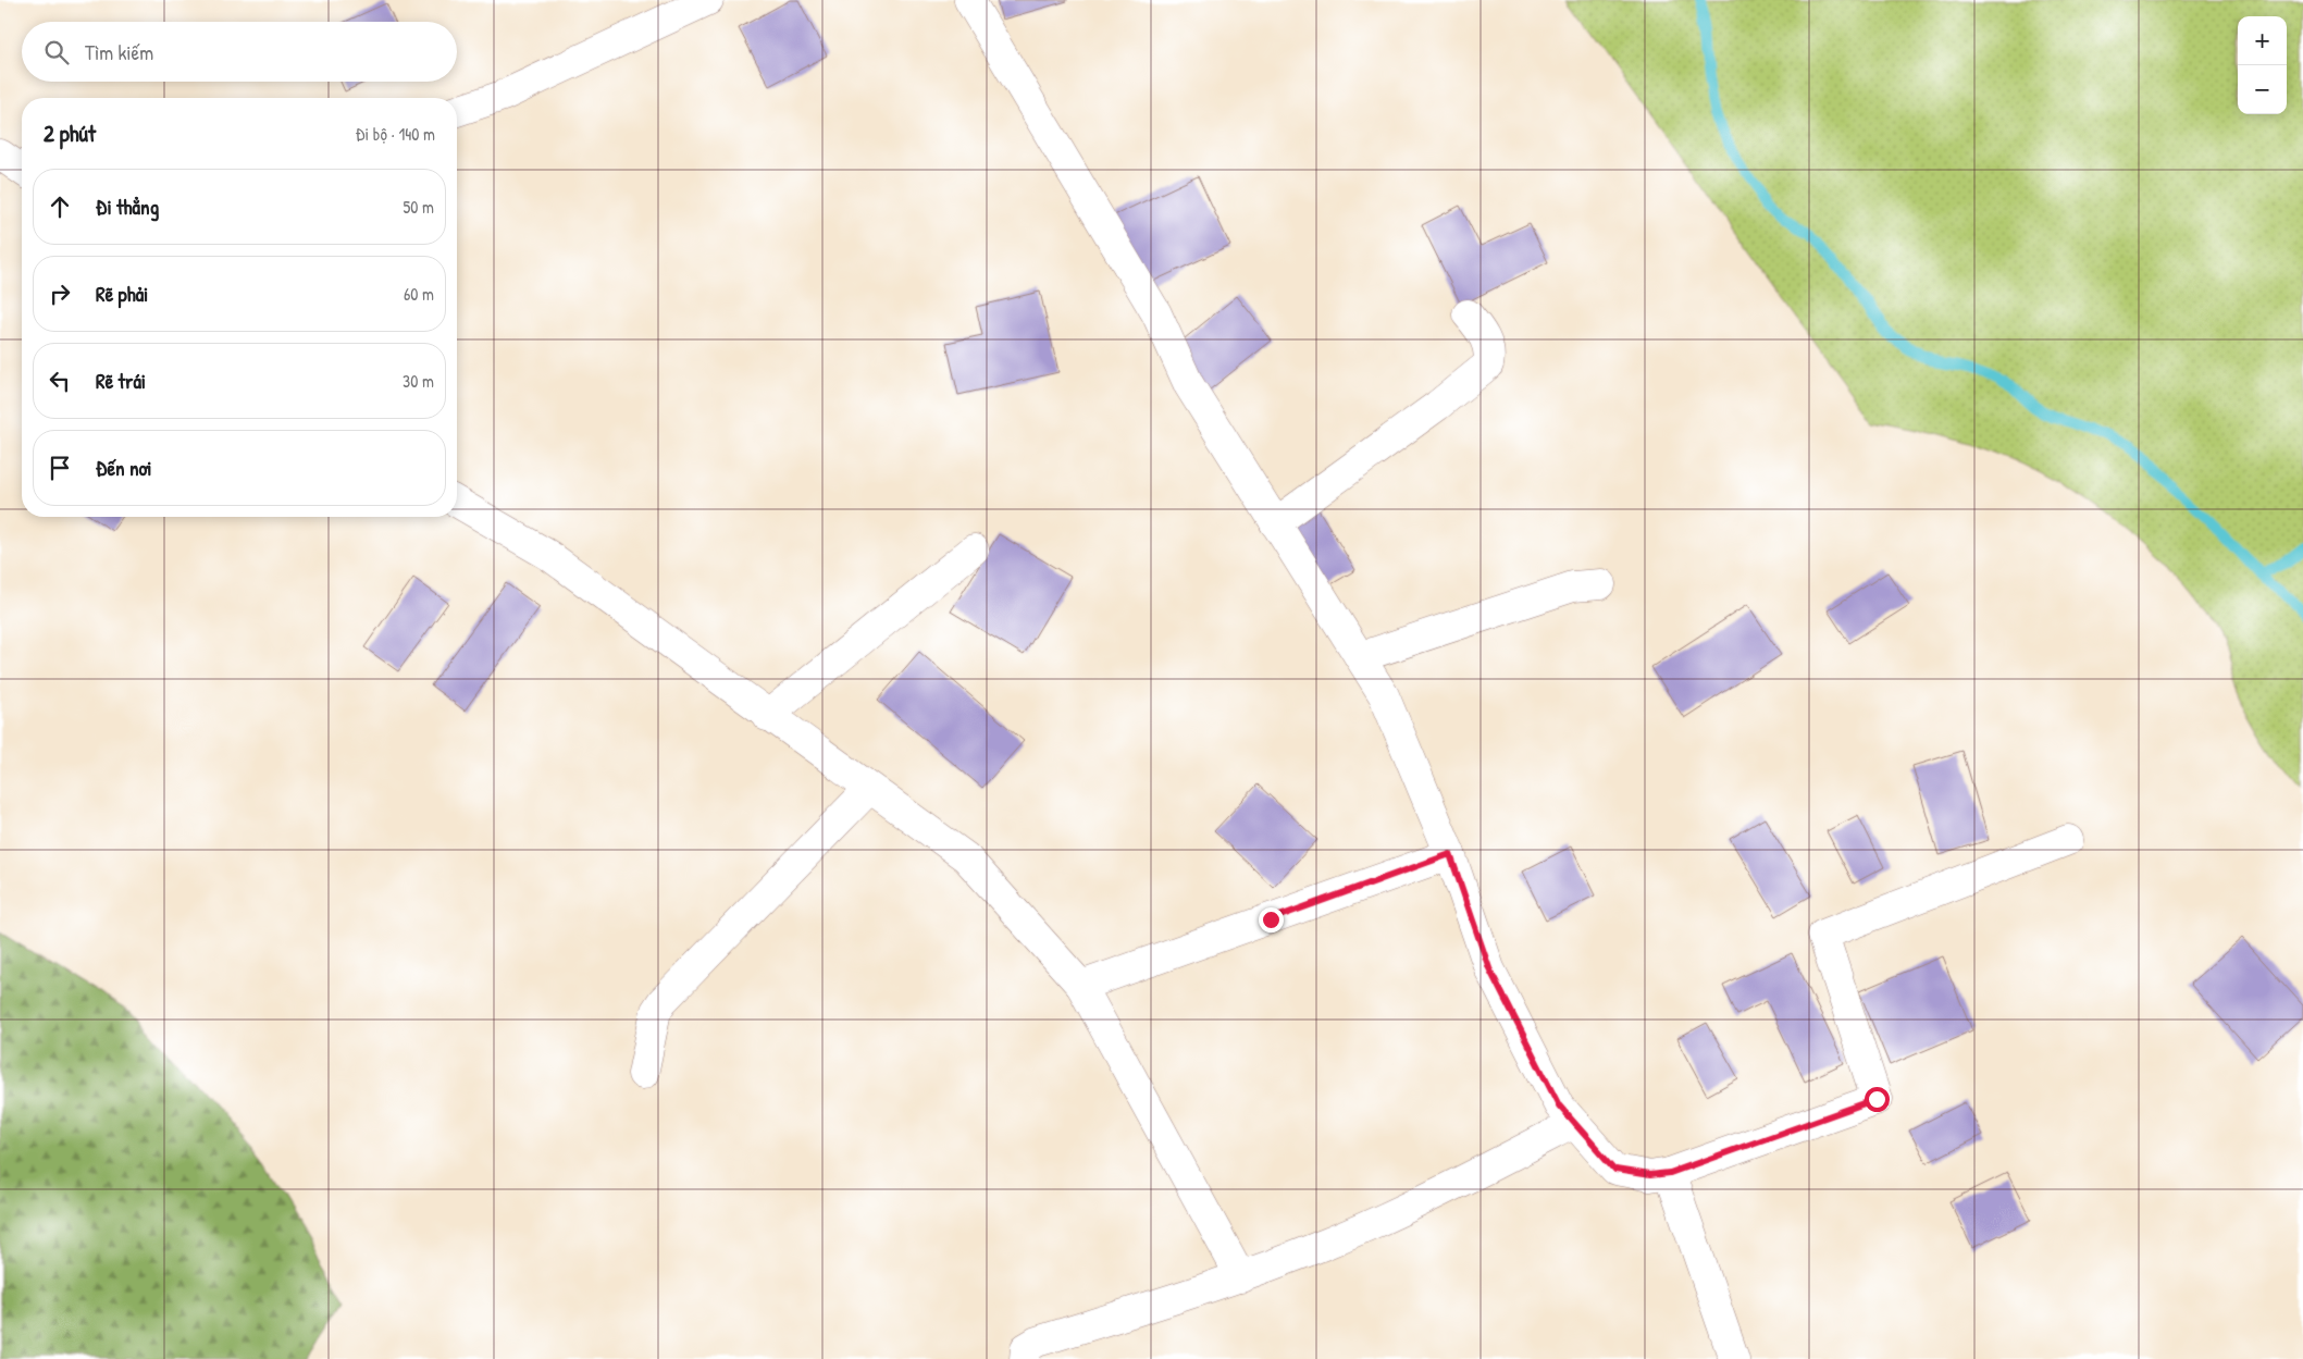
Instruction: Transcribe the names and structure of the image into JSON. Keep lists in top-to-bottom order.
{
  "page": {
    "map_buttons": ["+", "−"],
    "search": "Tìm kiếm",
    "heading": ["2 phút", "Đi bộ · 140 m"],
    "list": [
      ["Đi thẳng", "50 m"],
      ["Rẽ phải", "60 m"],
      ["Rẽ trái", "30 m"],
      "Đến nơi"
    ]
  }
}
